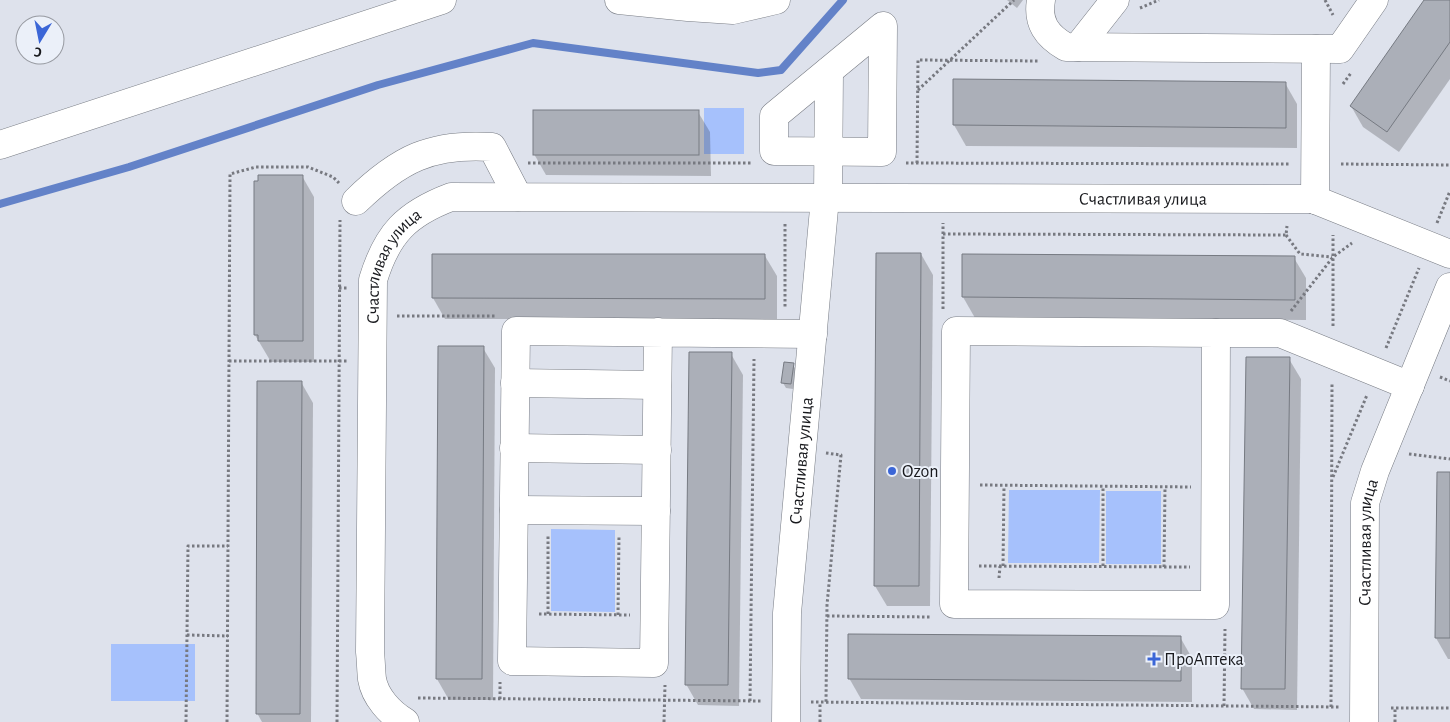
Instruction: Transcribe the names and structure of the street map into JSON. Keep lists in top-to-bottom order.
{
  "streets": {
    "street": ["Счастливая улица"]
  },
  "places": {
    "other": ["Ozon"],
    "health": ["ПроАптека"]
  },
  "north": "bottom"
}
